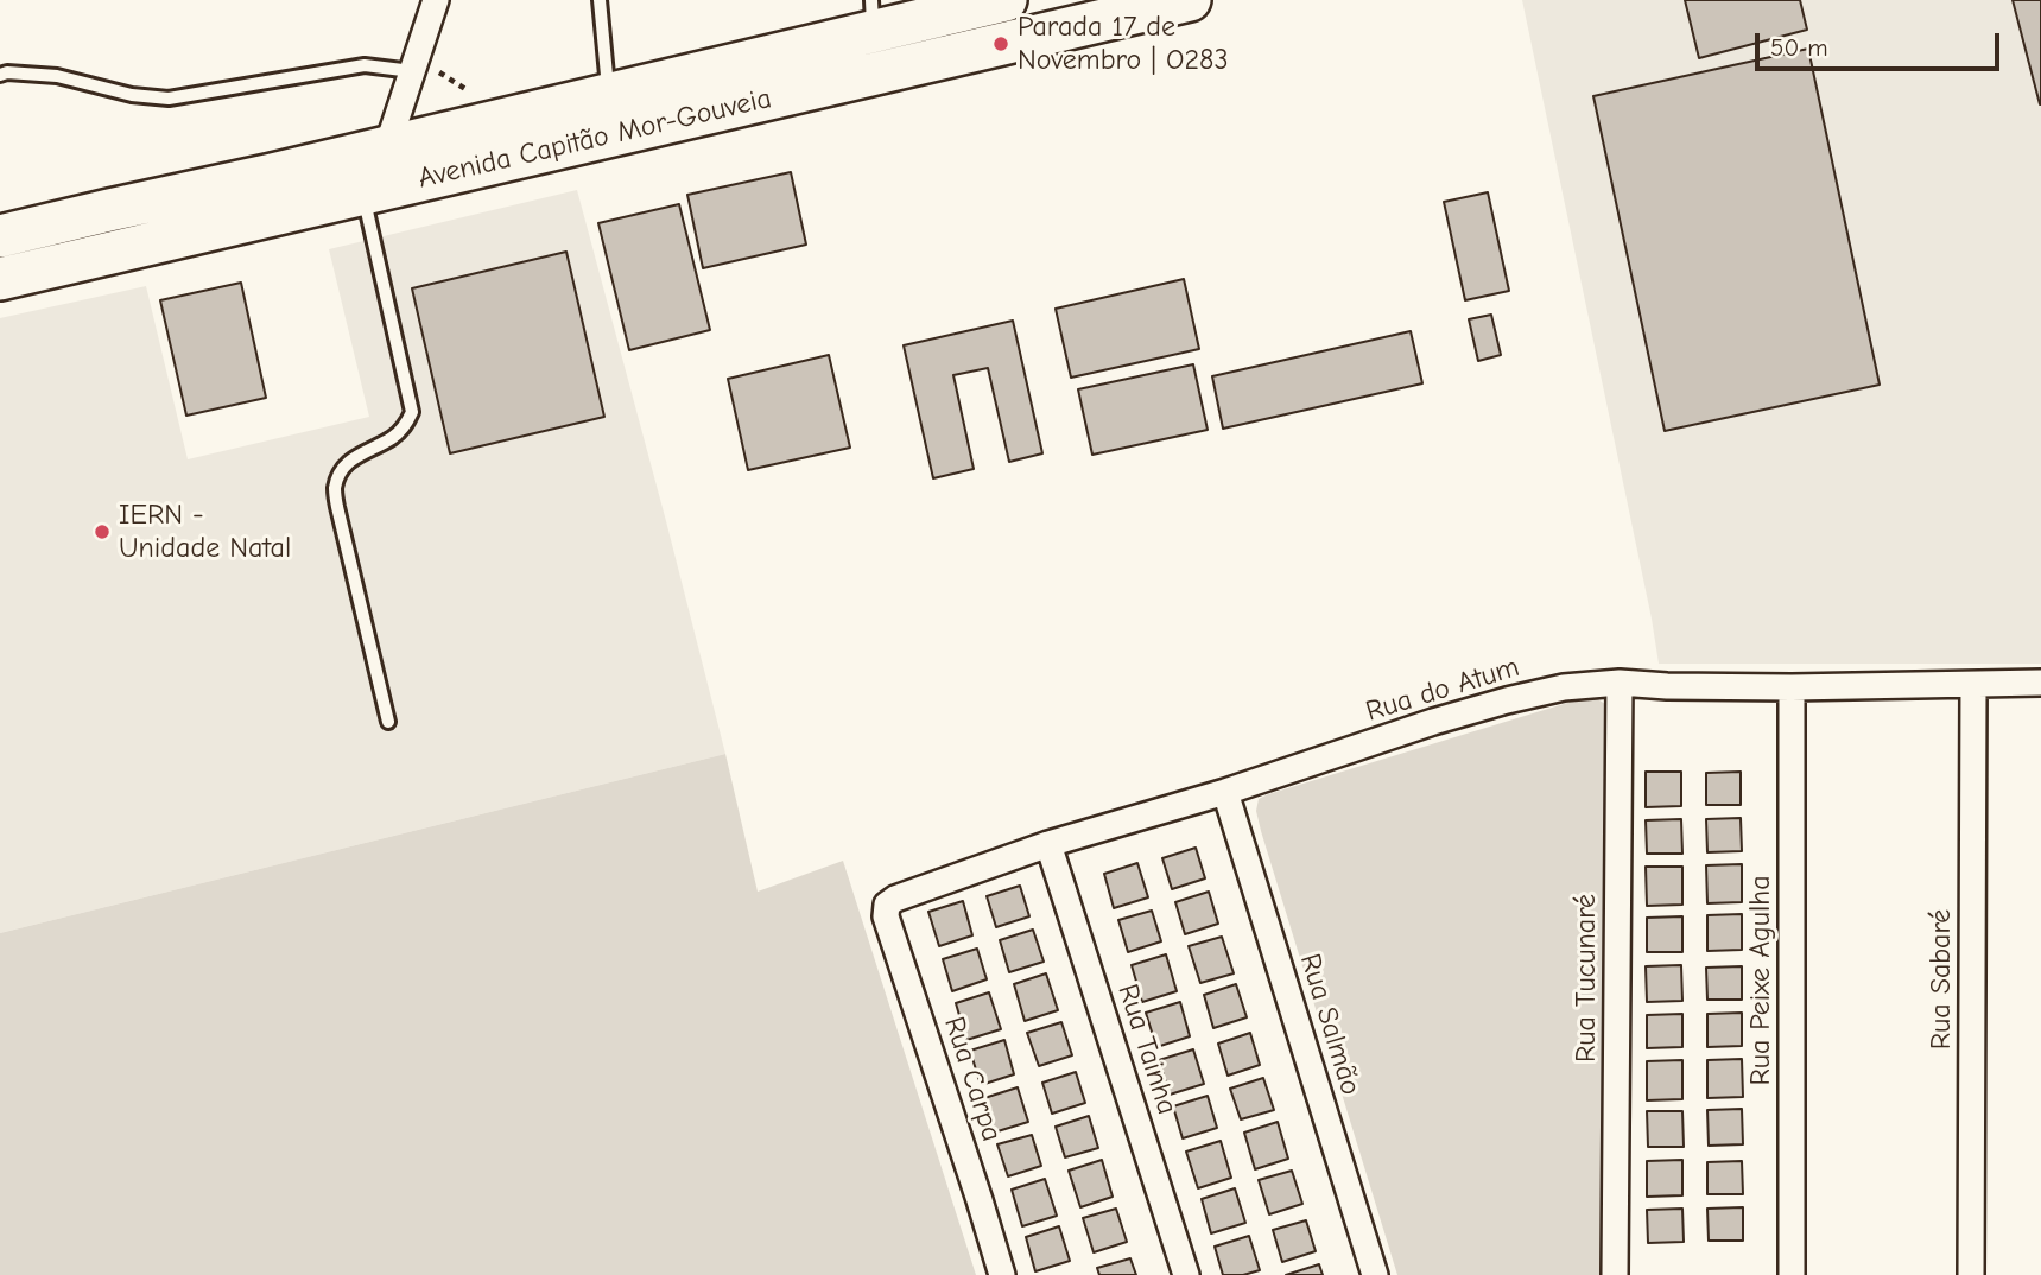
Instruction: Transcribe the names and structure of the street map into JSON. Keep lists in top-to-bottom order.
{
  "streets": {
    "main road": ["Avenida Capitão Mor-Gouveia"],
    "street": [
      "Rua do Atum",
      "Rua Tucunaré",
      "Rua Sabaré",
      "Rua Peixe Agulha",
      "Rua Salmão",
      "Rua Tainha",
      "Rua Carpa"
    ]
  },
  "crossings": [
    ["Rua do Atum", "Rua Tucunaré"],
    ["Rua do Atum", "Rua Sabaré"],
    ["Rua do Atum", "Rua Peixe Agulha"],
    ["Rua do Atum", "Rua Salmão"],
    ["Rua do Atum", "Rua Tainha"],
    ["Rua do Atum", "Rua Carpa"]
  ],
  "places": ["Parada 17 de Novembro | O283", "IERN - Unidade Natal"],
  "scale_bar": "50 m"
}
